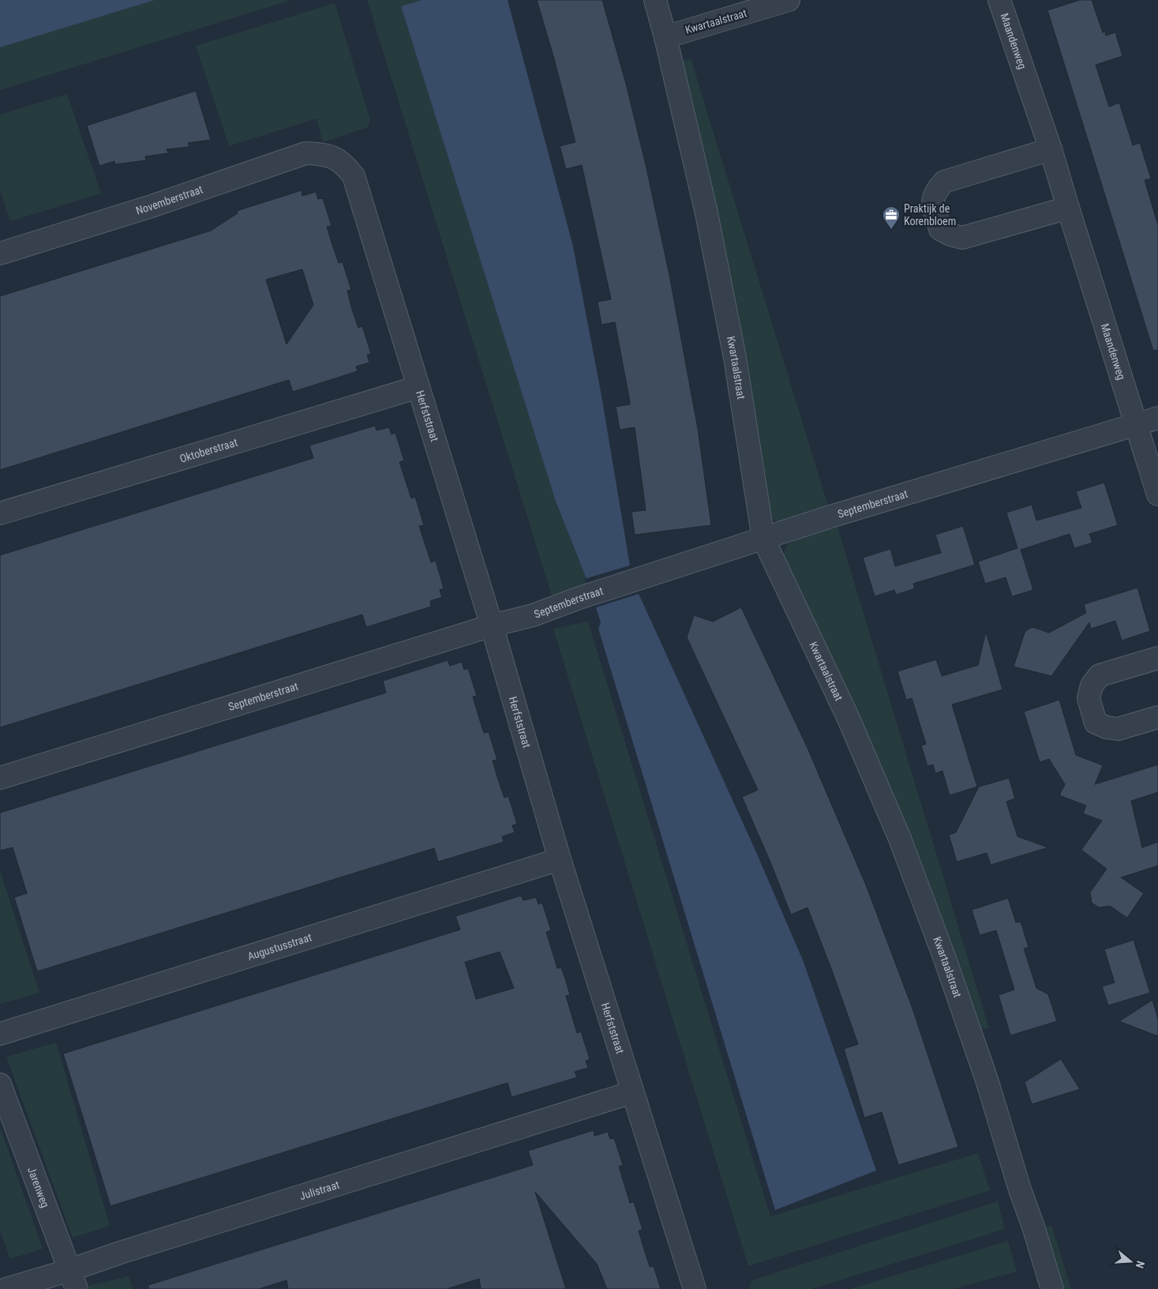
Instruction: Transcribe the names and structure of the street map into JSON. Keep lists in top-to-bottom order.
{
  "streets": {
    "street": [
      "Kwartaalstraat",
      "Maandenweg",
      "Novemberstraat",
      "Herfststraat",
      "Oktoberstraat",
      "Septemberstraat",
      "Augustusstraat",
      "Jarenweg",
      "Julistraat"
    ]
  },
  "crossings": [
    ["Kwartaalstraat", "Septemberstraat"],
    ["Maandenweg", "Septemberstraat"],
    ["Novemberstraat", "Herfststraat"],
    ["Herfststraat", "Oktoberstraat"],
    ["Herfststraat", "Septemberstraat"],
    ["Herfststraat", "Augustusstraat"],
    ["Herfststraat", "Julistraat"],
    ["Jarenweg", "Julistraat"]
  ],
  "places": {
    "office": ["Praktijk de Korenbloem"]
  },
  "north": "right"
}
